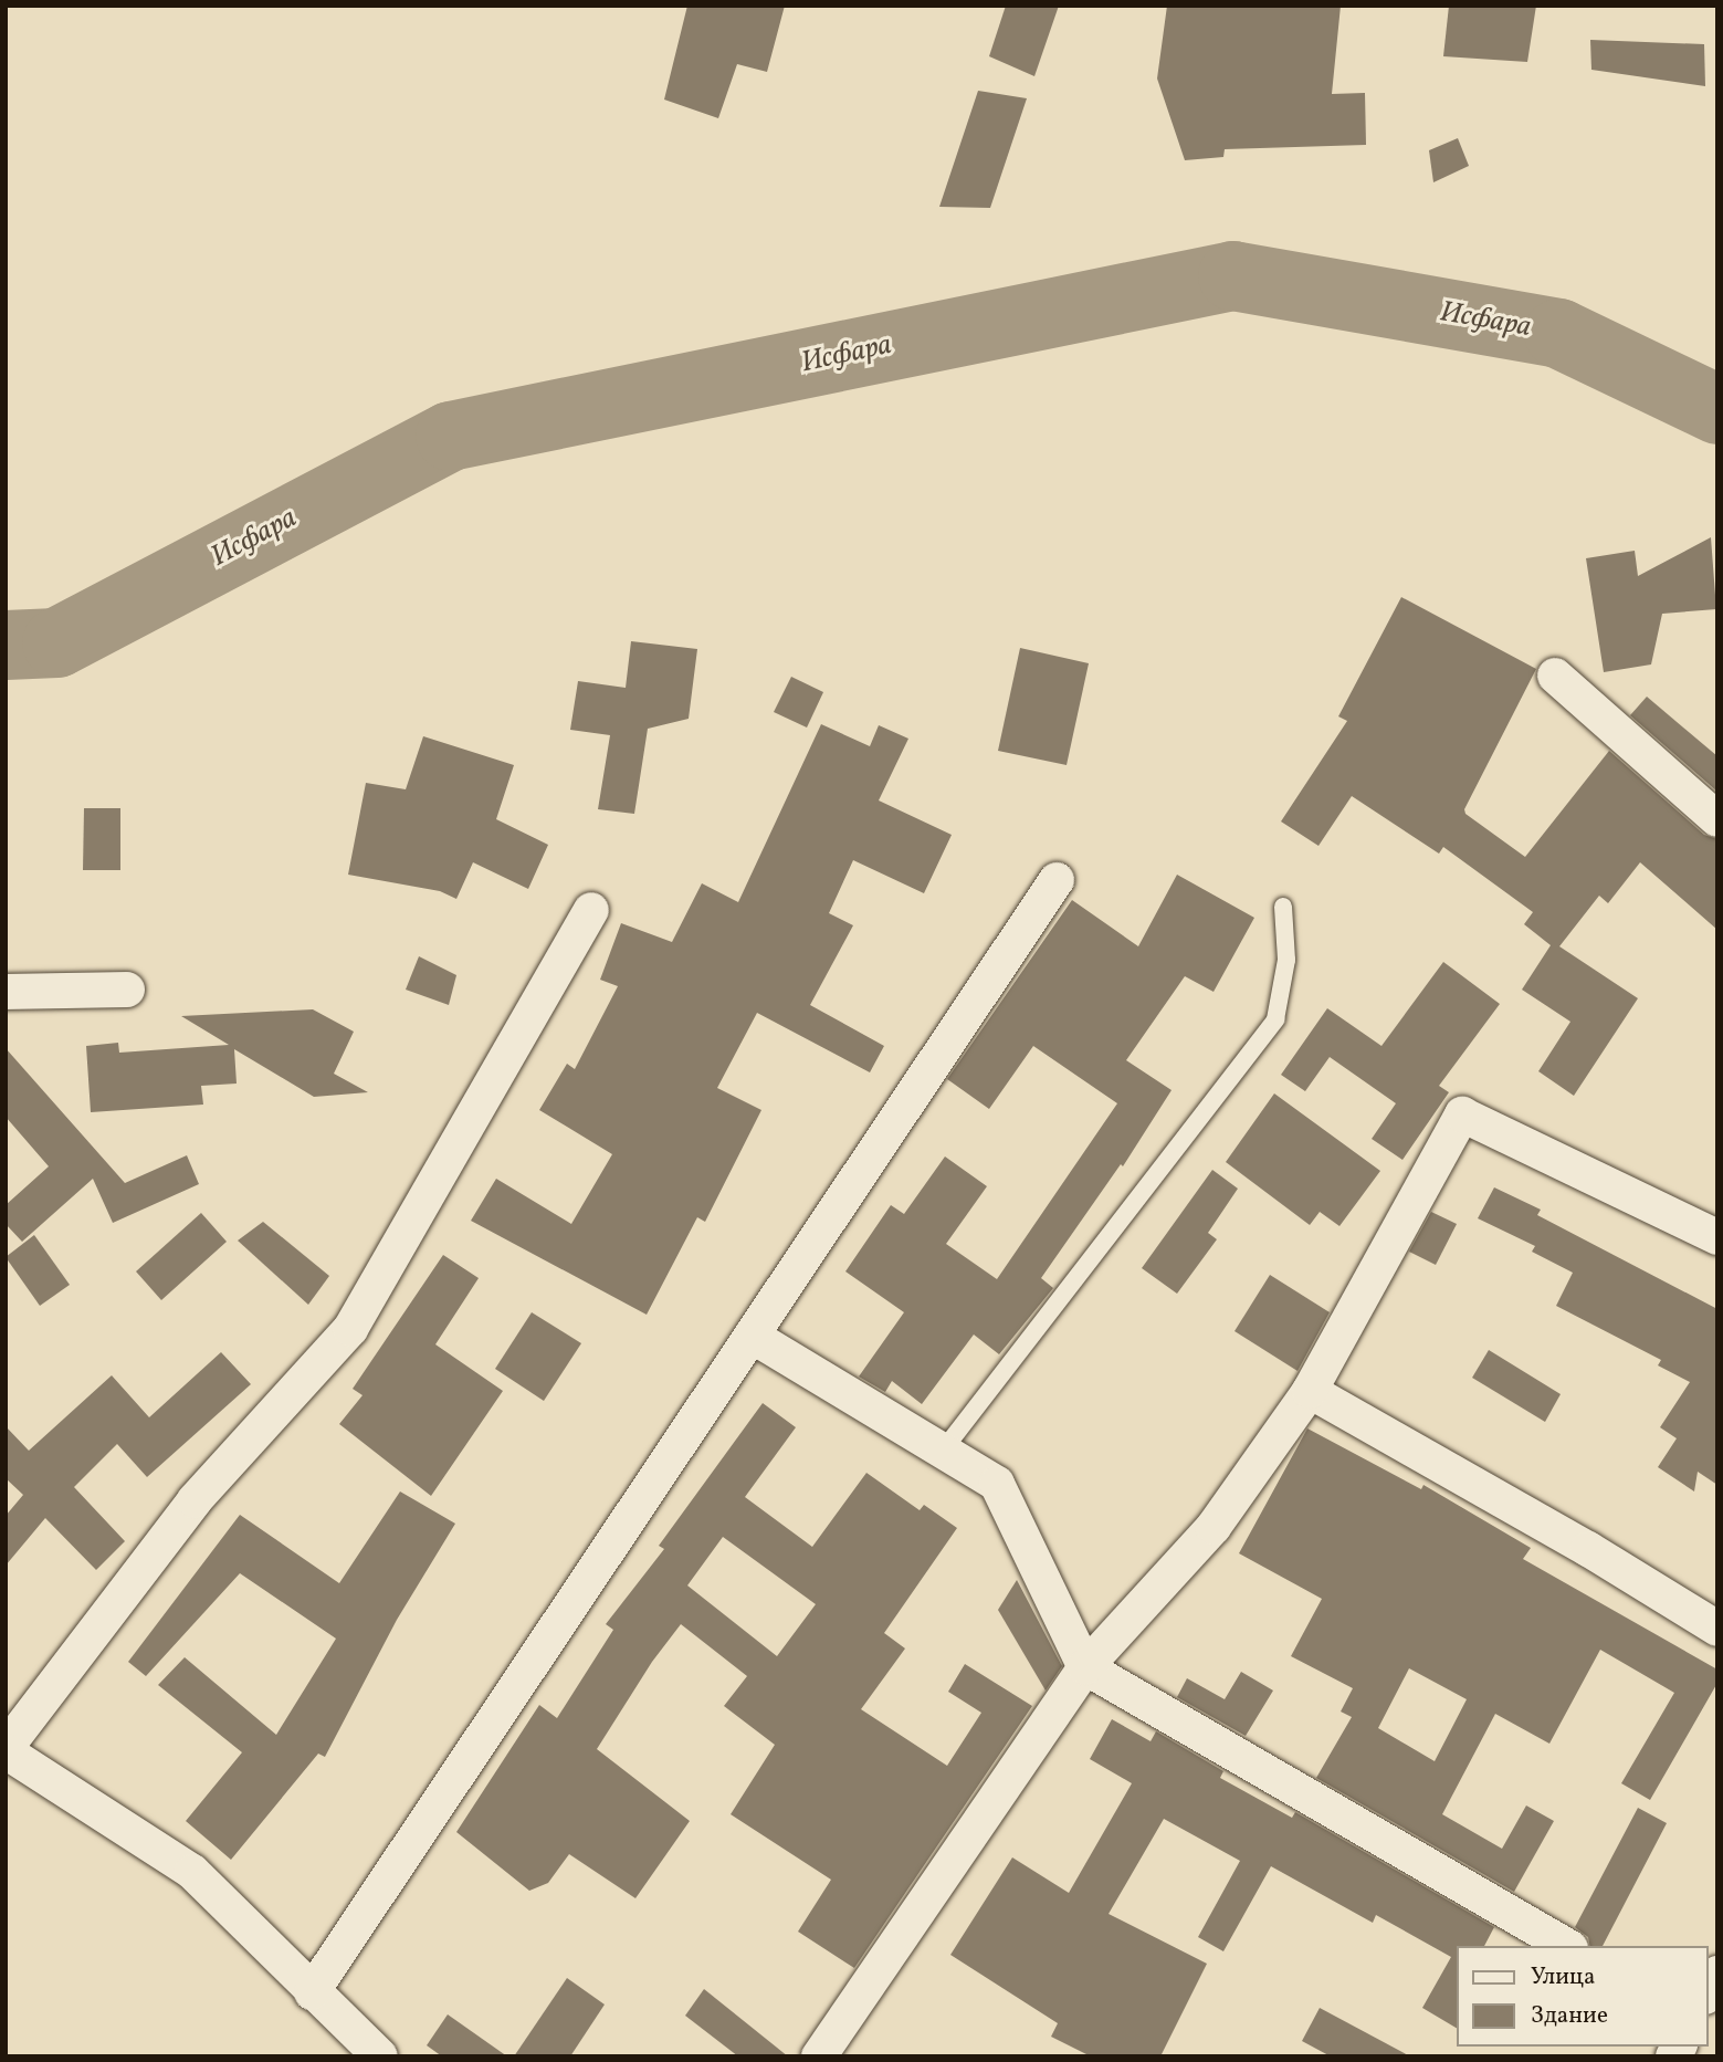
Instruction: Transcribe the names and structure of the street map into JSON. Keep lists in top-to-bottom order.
{
  "water": ["Исфара"],
  "legend": ["Улица", "Здание"]
}
